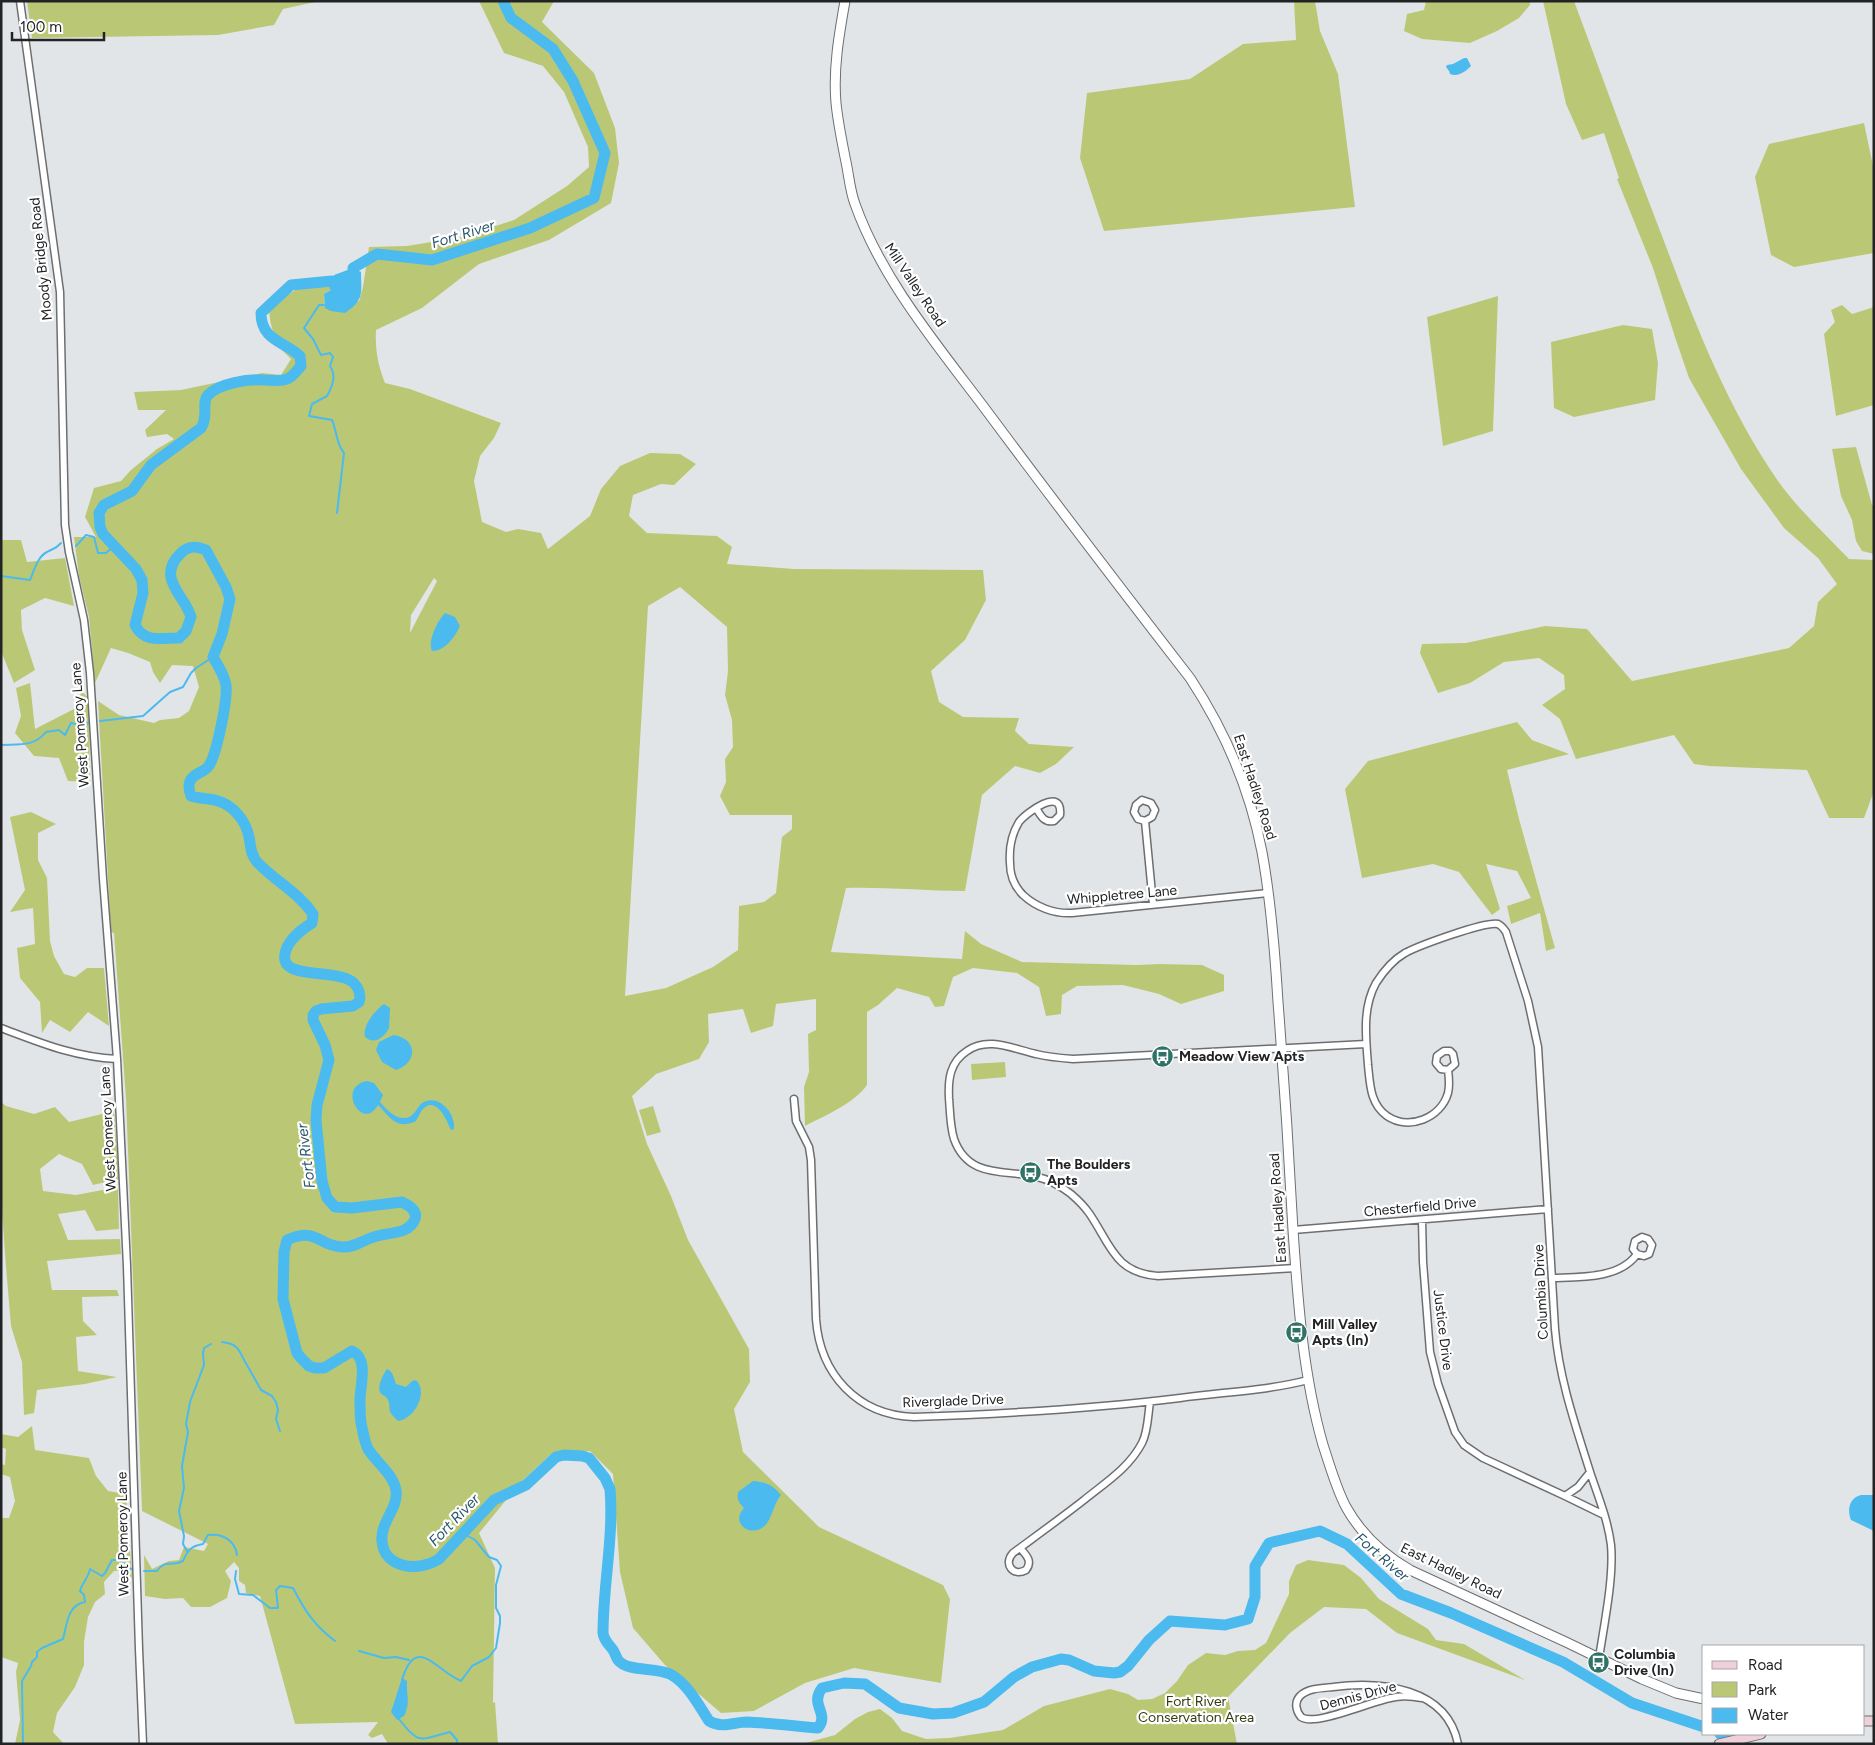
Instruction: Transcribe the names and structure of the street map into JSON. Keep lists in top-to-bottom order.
{
  "streets": {
    "street": [
      "Moody Bridge Road",
      "Mill Valley Road",
      "West Pomeroy Lane",
      "East Hadley Road",
      "Whippletree Lane",
      "Chesterfield Drive",
      "Columbia Drive",
      "Justice Drive",
      "Riverglade Drive",
      "Dennis Drive"
    ]
  },
  "crossings": [
    ["Moody Bridge Road", "West Pomeroy Lane"],
    ["Mill Valley Road", "East Hadley Road"],
    ["East Hadley Road", "Whippletree Lane"],
    ["East Hadley Road", "Chesterfield Drive"],
    ["East Hadley Road", "Columbia Drive"],
    ["East Hadley Road", "Riverglade Drive"],
    ["Chesterfield Drive", "Columbia Drive"],
    ["Chesterfield Drive", "Justice Drive"],
    ["Columbia Drive", "Justice Drive"]
  ],
  "water": ["Fort River"],
  "parks": ["Fort River Conservation Area"],
  "places": {
    "bus stop": [
      "Meadow View Apts",
      "The Boulders Apts",
      "Mill Valley Apts (In)",
      "Columbia Drive (In)"
    ]
  },
  "legend": ["Road", "Park", "Water"],
  "scale_bar": "100 m"
}
